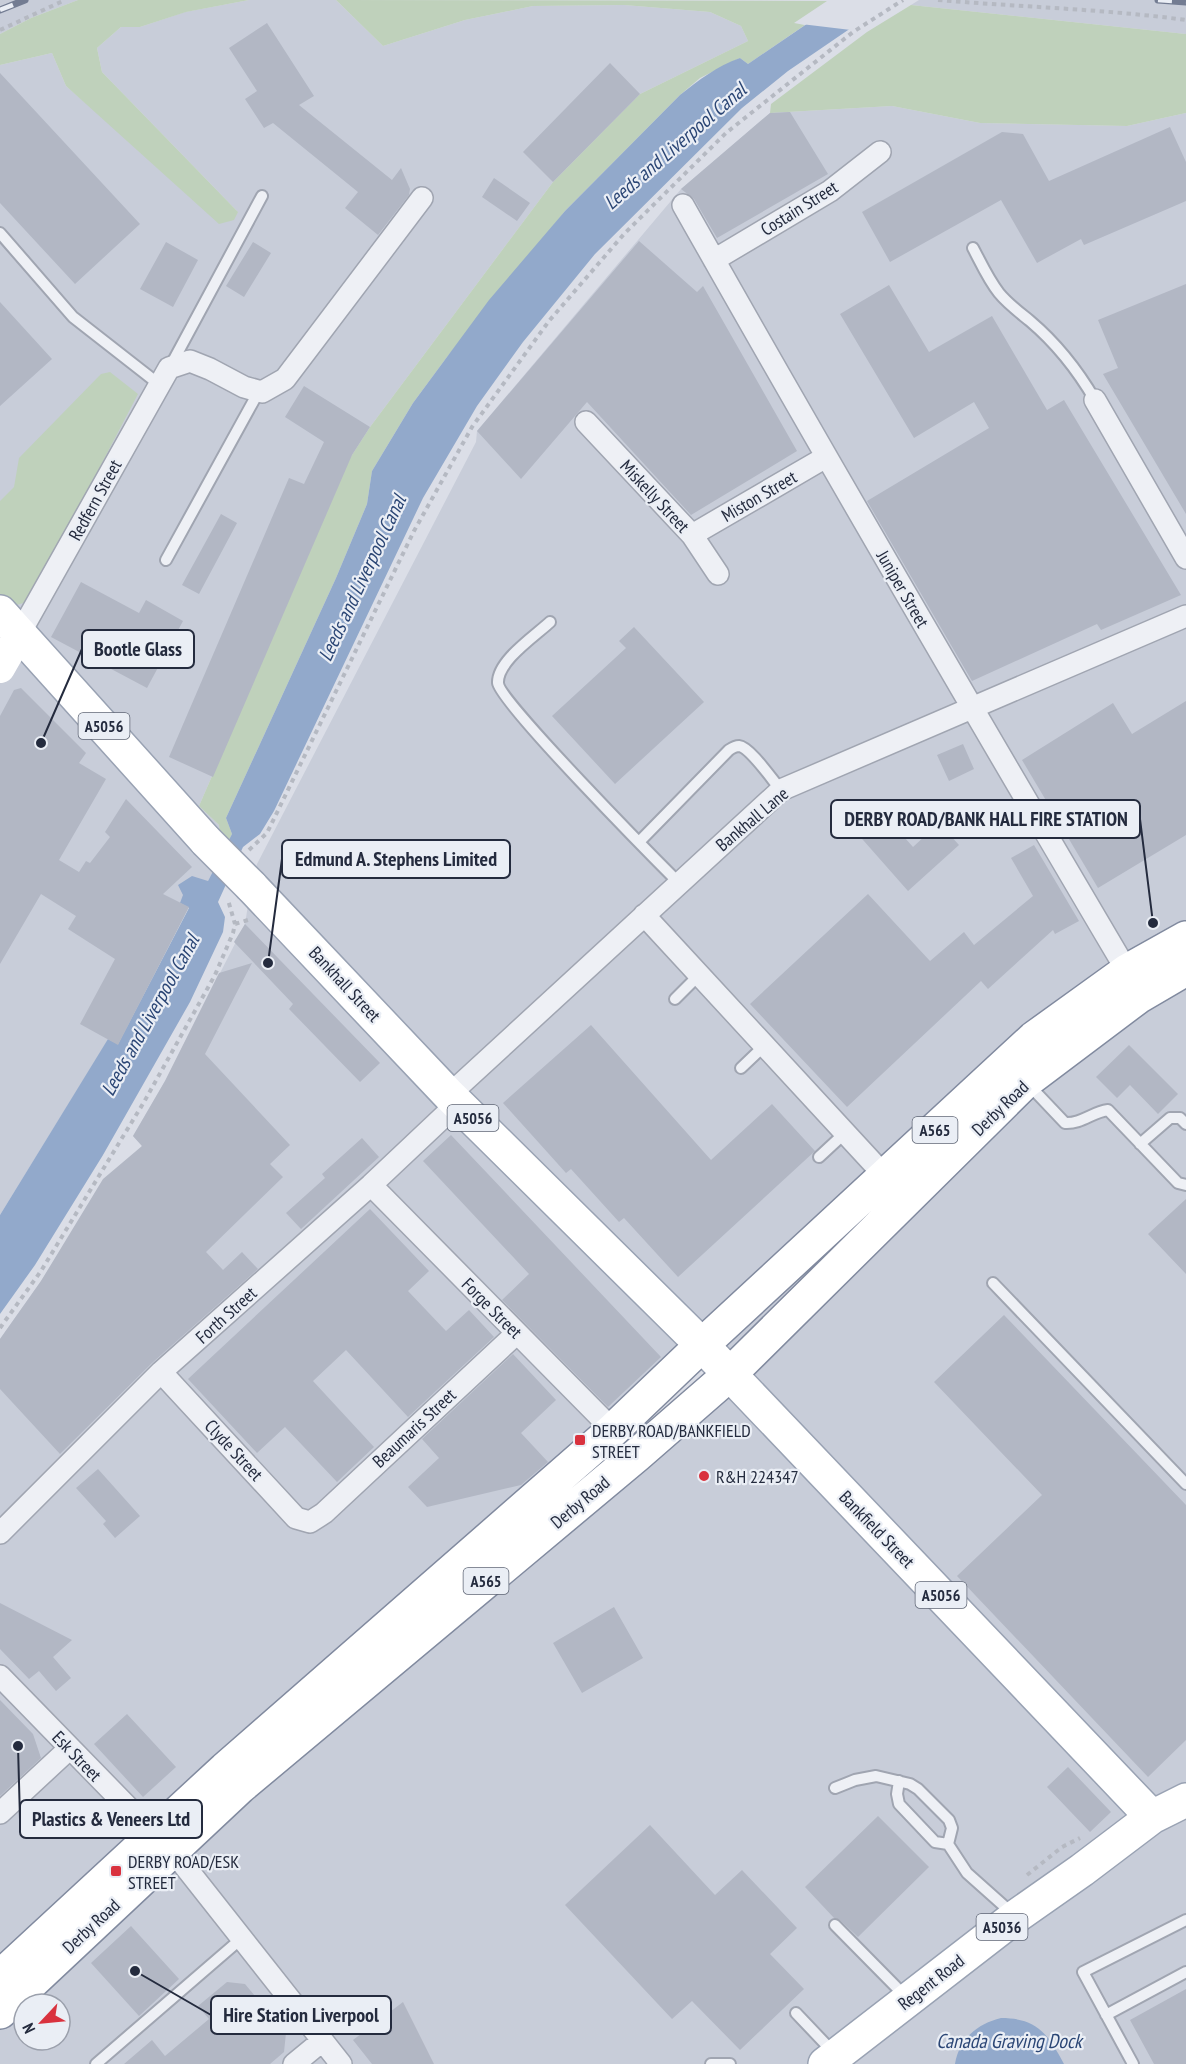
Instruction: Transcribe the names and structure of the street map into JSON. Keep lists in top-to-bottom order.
{
  "streets": {
    "main road": [
      "A5056",
      "Bankhall Street",
      "Derby Road",
      "A565",
      "Bankfield Street",
      "A5036",
      "Regent Road"
    ],
    "street": [
      "Costain Street",
      "Miskelly Street",
      "Miston Street",
      "Redfern Street",
      "Juniper Street",
      "Bankhall Lane",
      "Forge Street",
      "Forth Street",
      "Beaumaris Street",
      "Clyde Street",
      "Esk Street"
    ]
  },
  "crossings": [
    ["Costain Street", "Juniper Street"],
    ["Miskelly Street", "Miston Street"],
    ["Miston Street", "Juniper Street"],
    ["Redfern Street", "Bankhall Street"],
    ["Juniper Street", "Bankhall Lane"],
    ["Juniper Street", "Derby Road"],
    ["Bankhall Lane", "Bankhall Street"],
    ["Bankhall Lane", "Forth Street"],
    ["Bankhall Street", "Derby Road"],
    ["Bankhall Street", "Forth Street"],
    ["Bankhall Street", "Bankfield Street"],
    ["Derby Road", "Forge Street"],
    ["Derby Road", "Bankfield Street"],
    ["Derby Road", "Esk Street"],
    ["Forge Street", "Forth Street"],
    ["Forge Street", "Beaumaris Street"],
    ["Forth Street", "Clyde Street"],
    ["Beaumaris Street", "Clyde Street"],
    ["Bankfield Street", "Regent Road"]
  ],
  "water": ["Leeds and Liverpool Canal", "Canada Graving Dock"],
  "places": {
    "other": [
      "Bootle Glass",
      "DERBY ROAD/BANK HALL FIRE STATION",
      "Edmund A. Stephens Limited",
      "R&H 224347",
      "Plastics & Veneers Ltd",
      "Hire Station Liverpool"
    ],
    "transit": ["DERBY ROAD/BANKFIELD STREET", "DERBY ROAD/ESK STREET"]
  },
  "north": "bottom left"
}
